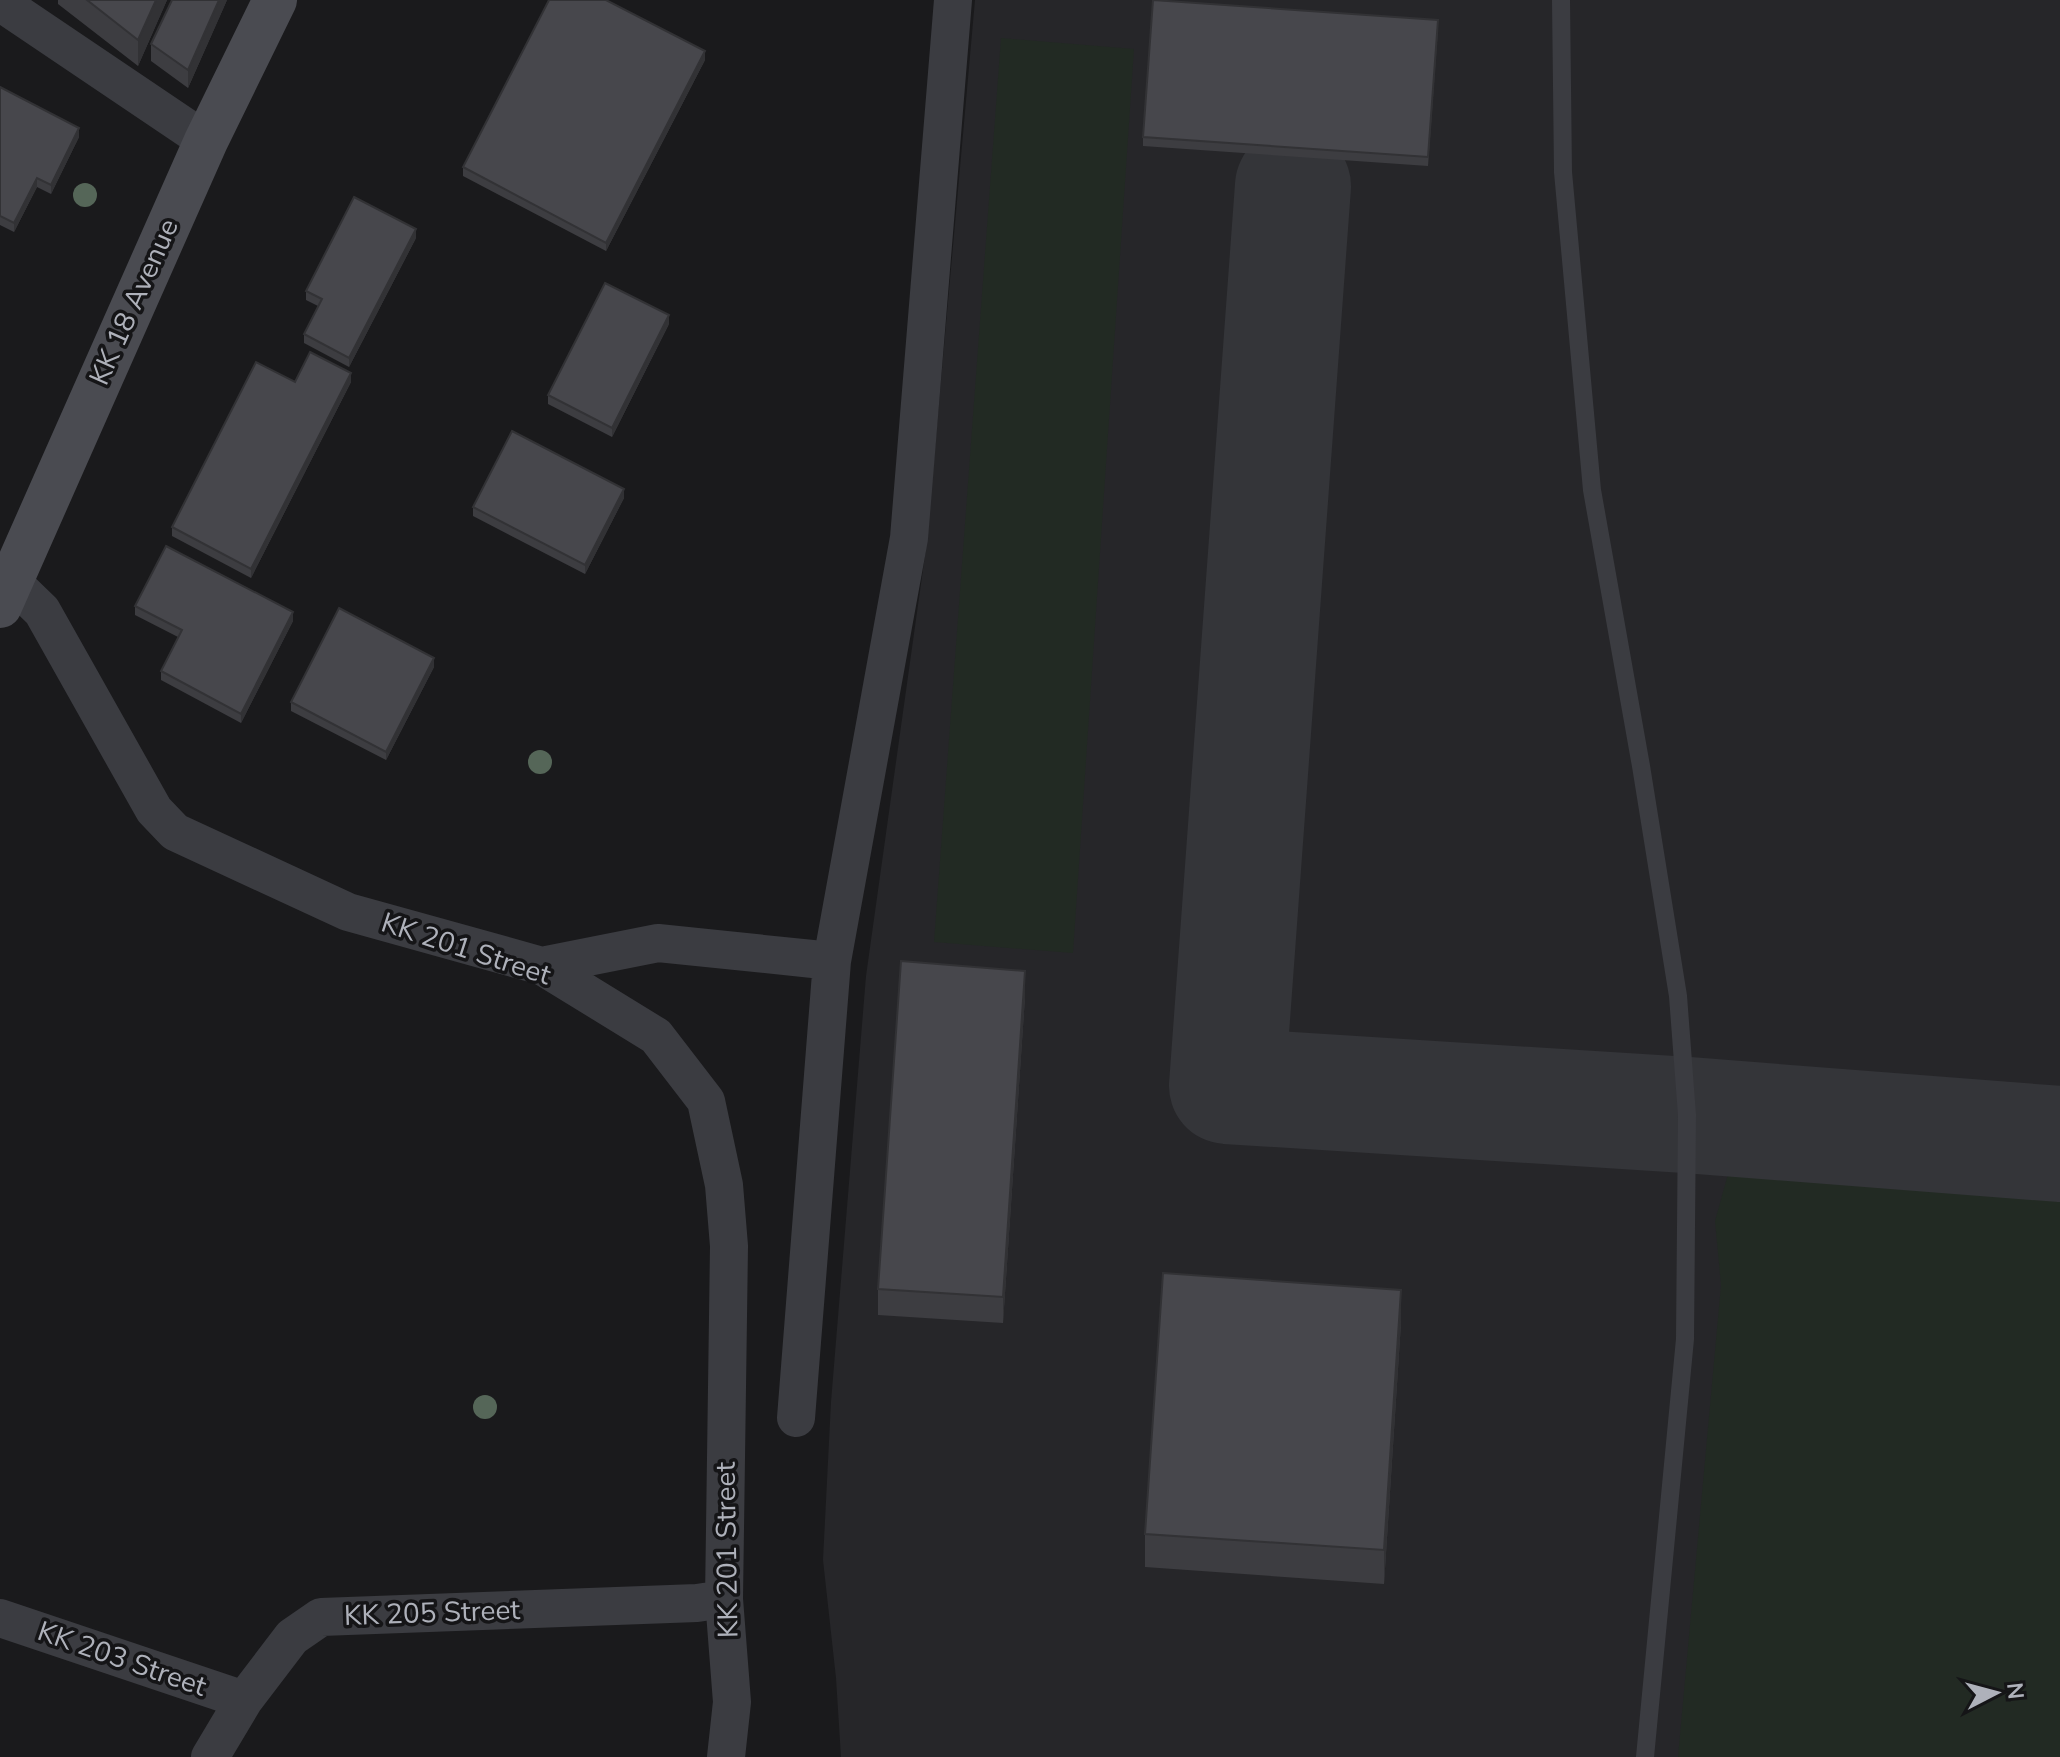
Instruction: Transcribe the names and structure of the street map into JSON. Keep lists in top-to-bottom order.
{
  "streets": {
    "main road": ["KK 18 Avenue"],
    "street": ["KK 201 Street", "KK 205 Street", "KK 203 Street"]
  },
  "crossings": [
    ["KK 18 Avenue", "KK 201 Street"],
    ["KK 201 Street", "KK 205 Street"],
    ["KK 205 Street", "KK 203 Street"]
  ],
  "north": "right"
}
